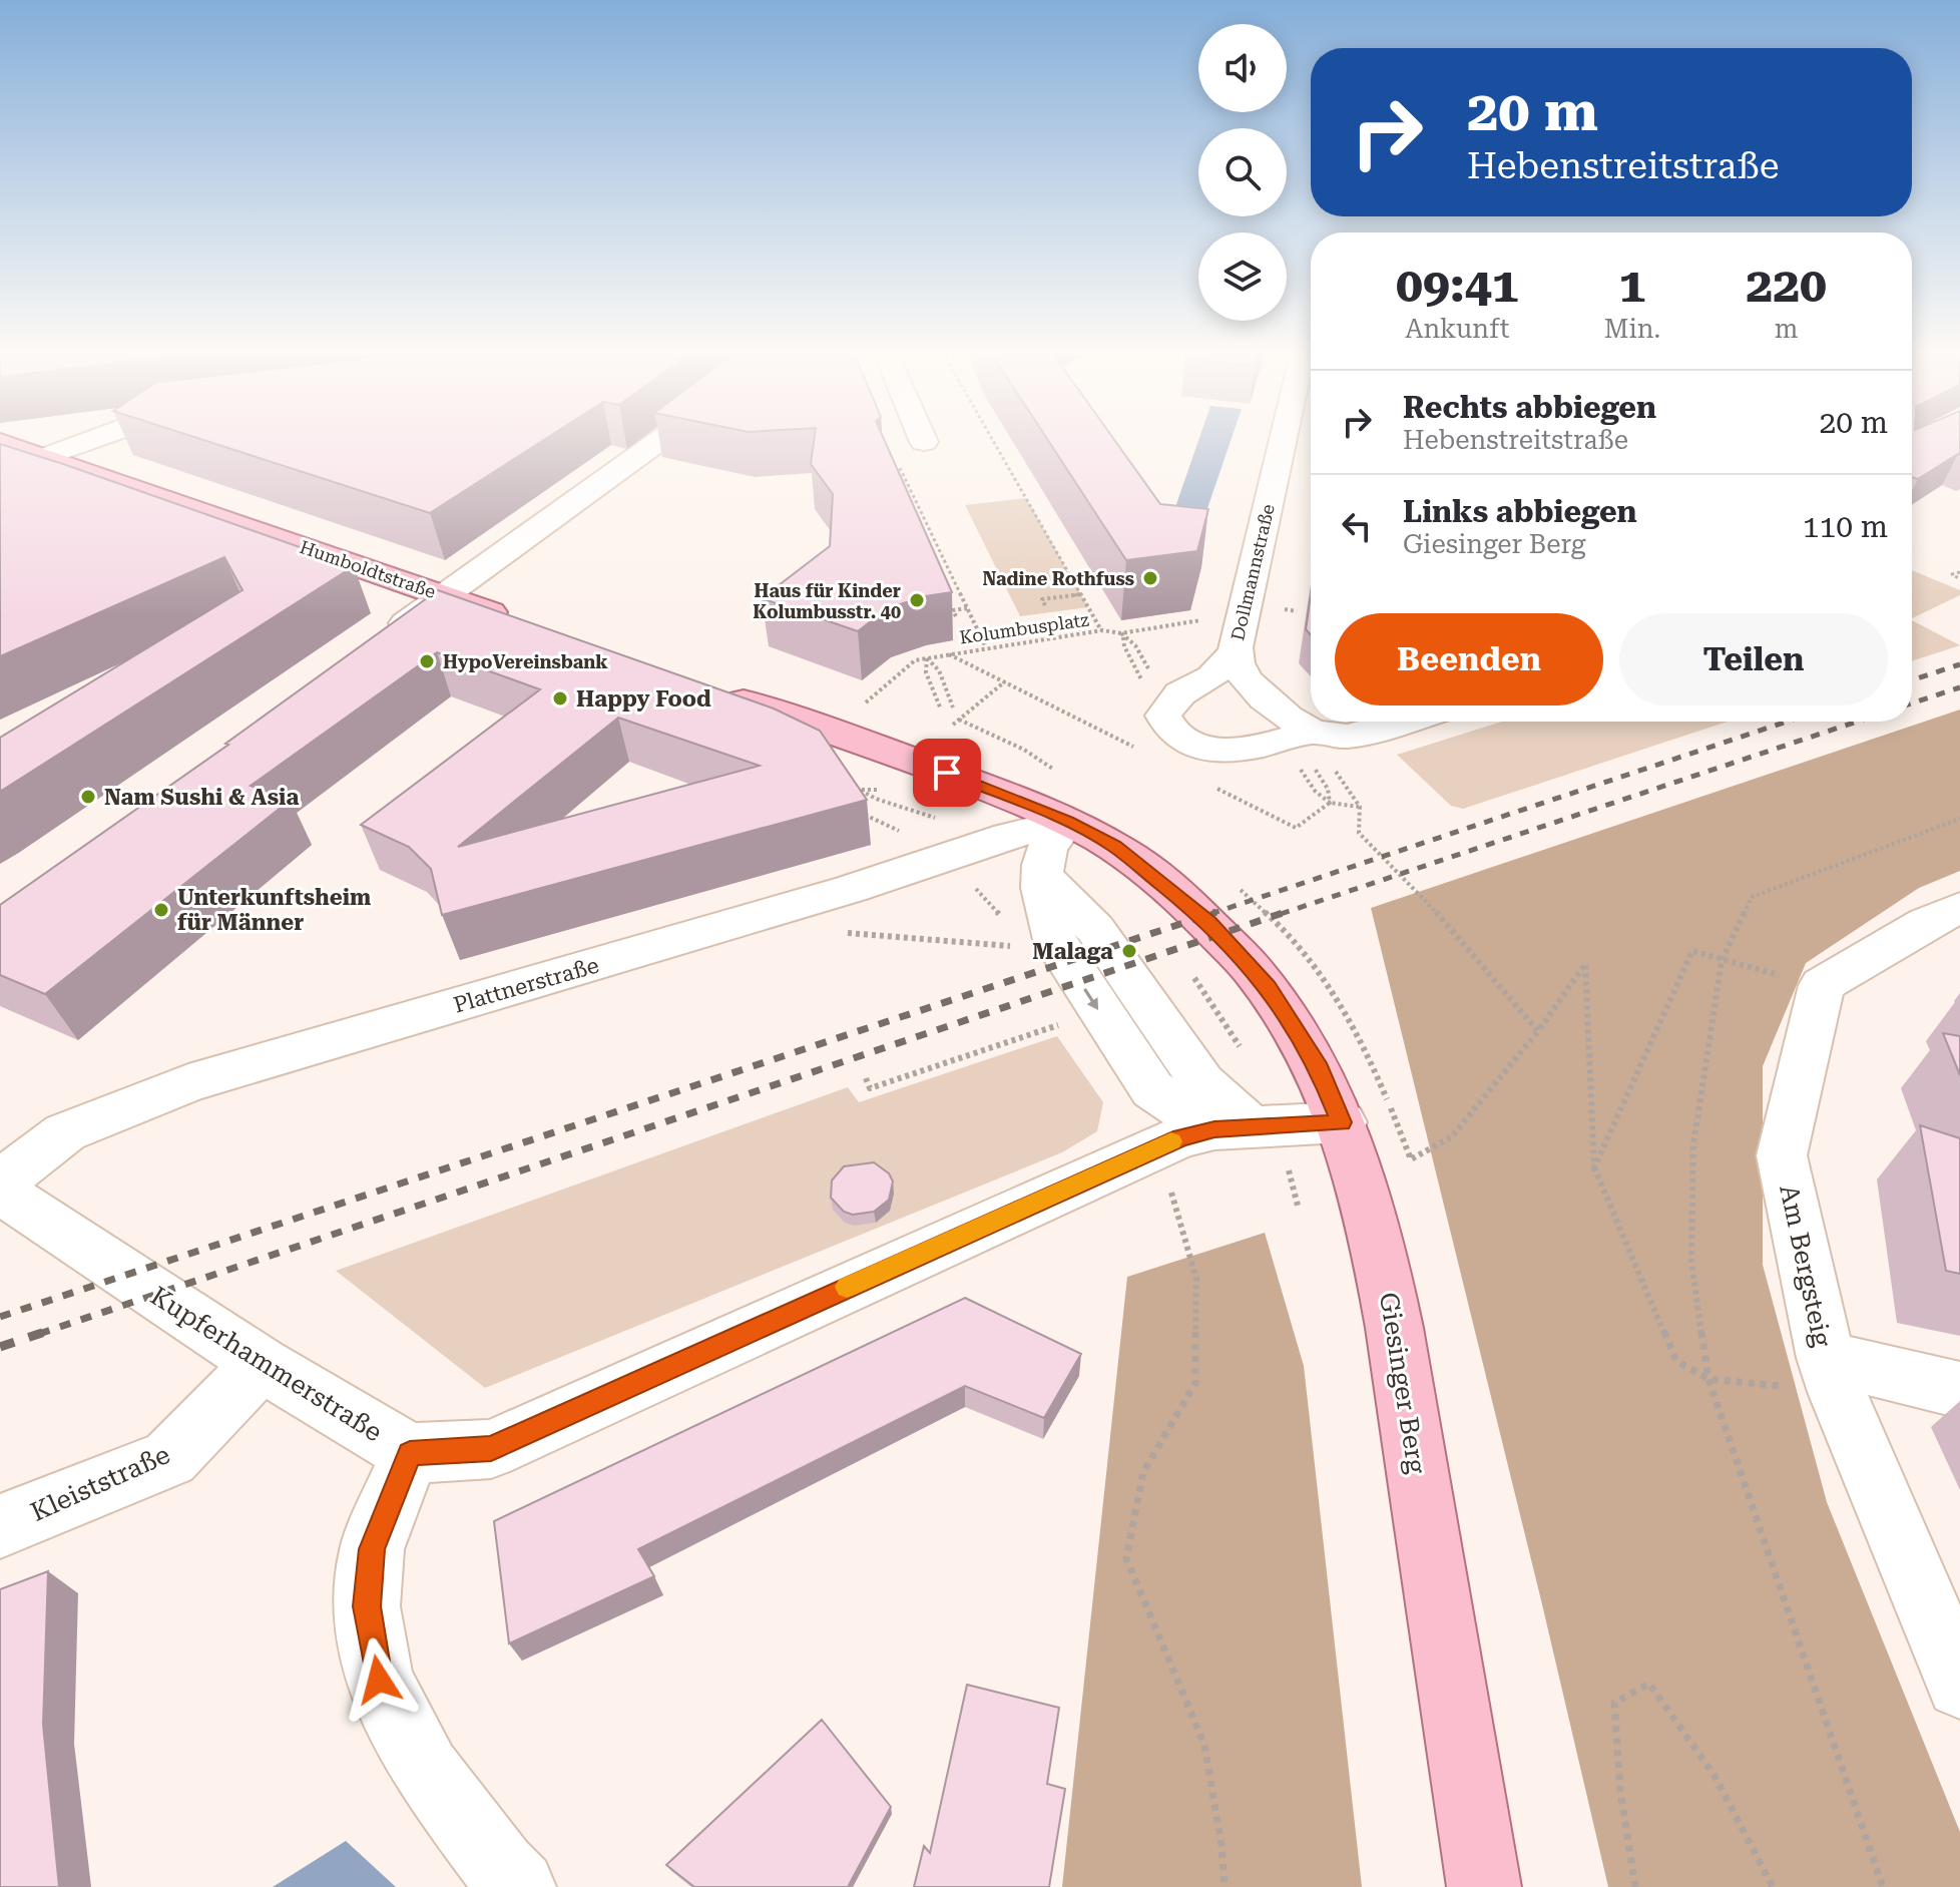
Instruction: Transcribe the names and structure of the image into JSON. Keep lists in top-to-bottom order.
{
  "streets": {
    "main road": ["Humboldtstraße", "Giesinger Berg"],
    "street": [
      "Dollmannstraße",
      "Plattnerstraße",
      "Am Bergsteig",
      "Kupferhammerstraße",
      "Kleiststraße"
    ],
    "path": ["Kolumbusplatz"]
  },
  "crossings": [
    ["Plattnerstraße", "Giesinger Berg"],
    ["Kupferhammerstraße", "Kleiststraße"]
  ],
  "places": [
    "Nadine Rothfuss",
    "Haus für Kinder Kolumbusstr. 40",
    "HypoVereinsbank",
    "Happy Food",
    "Nam Sushi & Asia",
    "Unterkunftsheim für Männer",
    "Malaga"
  ],
  "page": {
    "turn": ["20 m", "Hebenstreitstraße"],
    "eta": [
      "09:41",
      "Ankunft",
      "1",
      "Min.",
      "220",
      "m"
    ],
    "list": [
      {
        "name": "Rechts abbiegen",
        "note": "Hebenstreitstraße",
        "value": "20 m"
      },
      {
        "name": "Links abbiegen",
        "note": "Giesinger Berg",
        "value": "110 m"
      }
    ],
    "buttons": ["Beenden", "Teilen"]
  }
}
